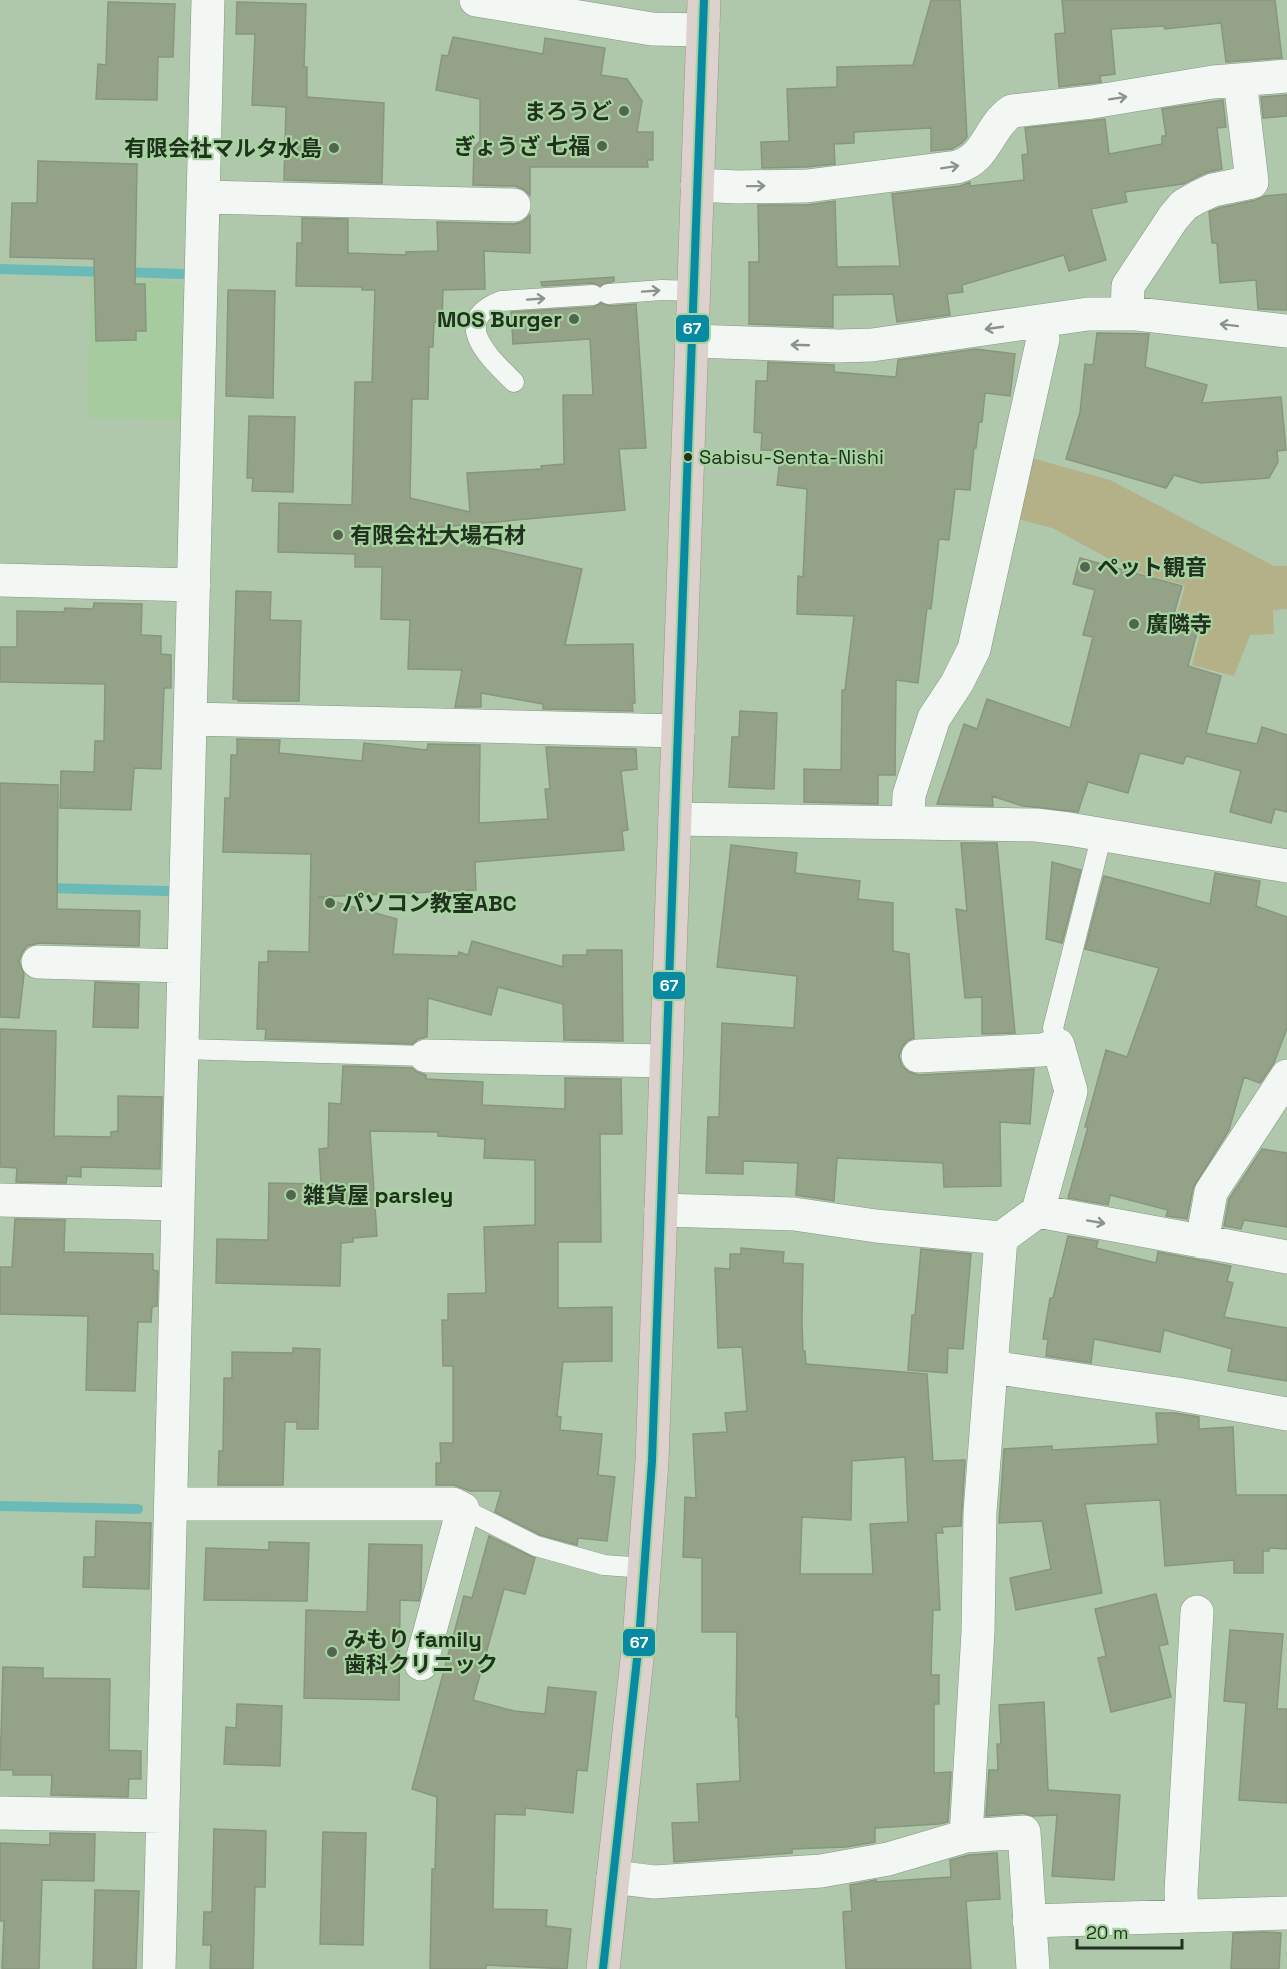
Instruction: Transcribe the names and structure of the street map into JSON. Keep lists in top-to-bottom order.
{
  "places": [
    "まろうど",
    "ぎょうざ 七福",
    "有限会社マルタ水島",
    "MOS Burger",
    "Sabisu-Senta-Nishi",
    "有限会社大場石材",
    "ペット観音",
    "廣隣寺",
    "パソコン教室ABC",
    "雑貨屋 parsley",
    "みもり family 歯科クリニック"
  ],
  "lines": ["transit line 67"],
  "scale_bar": "20 m"
}
